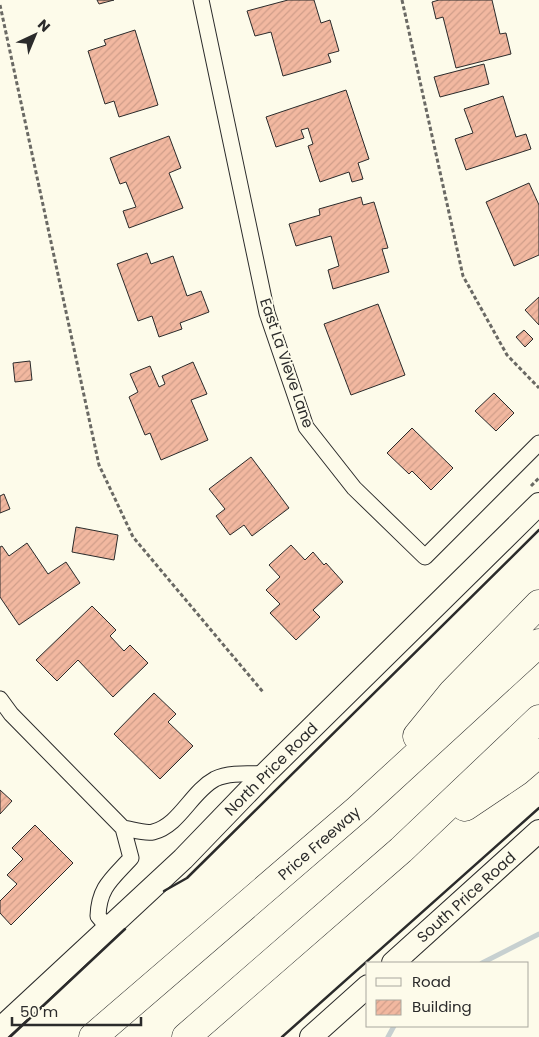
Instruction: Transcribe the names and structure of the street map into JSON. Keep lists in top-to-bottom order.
{
  "streets": {
    "highway": ["Price Freeway"],
    "main road": ["North Price Road", "South Price Road"],
    "street": ["East La Vieve Lane"]
  },
  "legend": ["Road", "Building"],
  "scale_bar": "50 m",
  "north": "top right"
}
